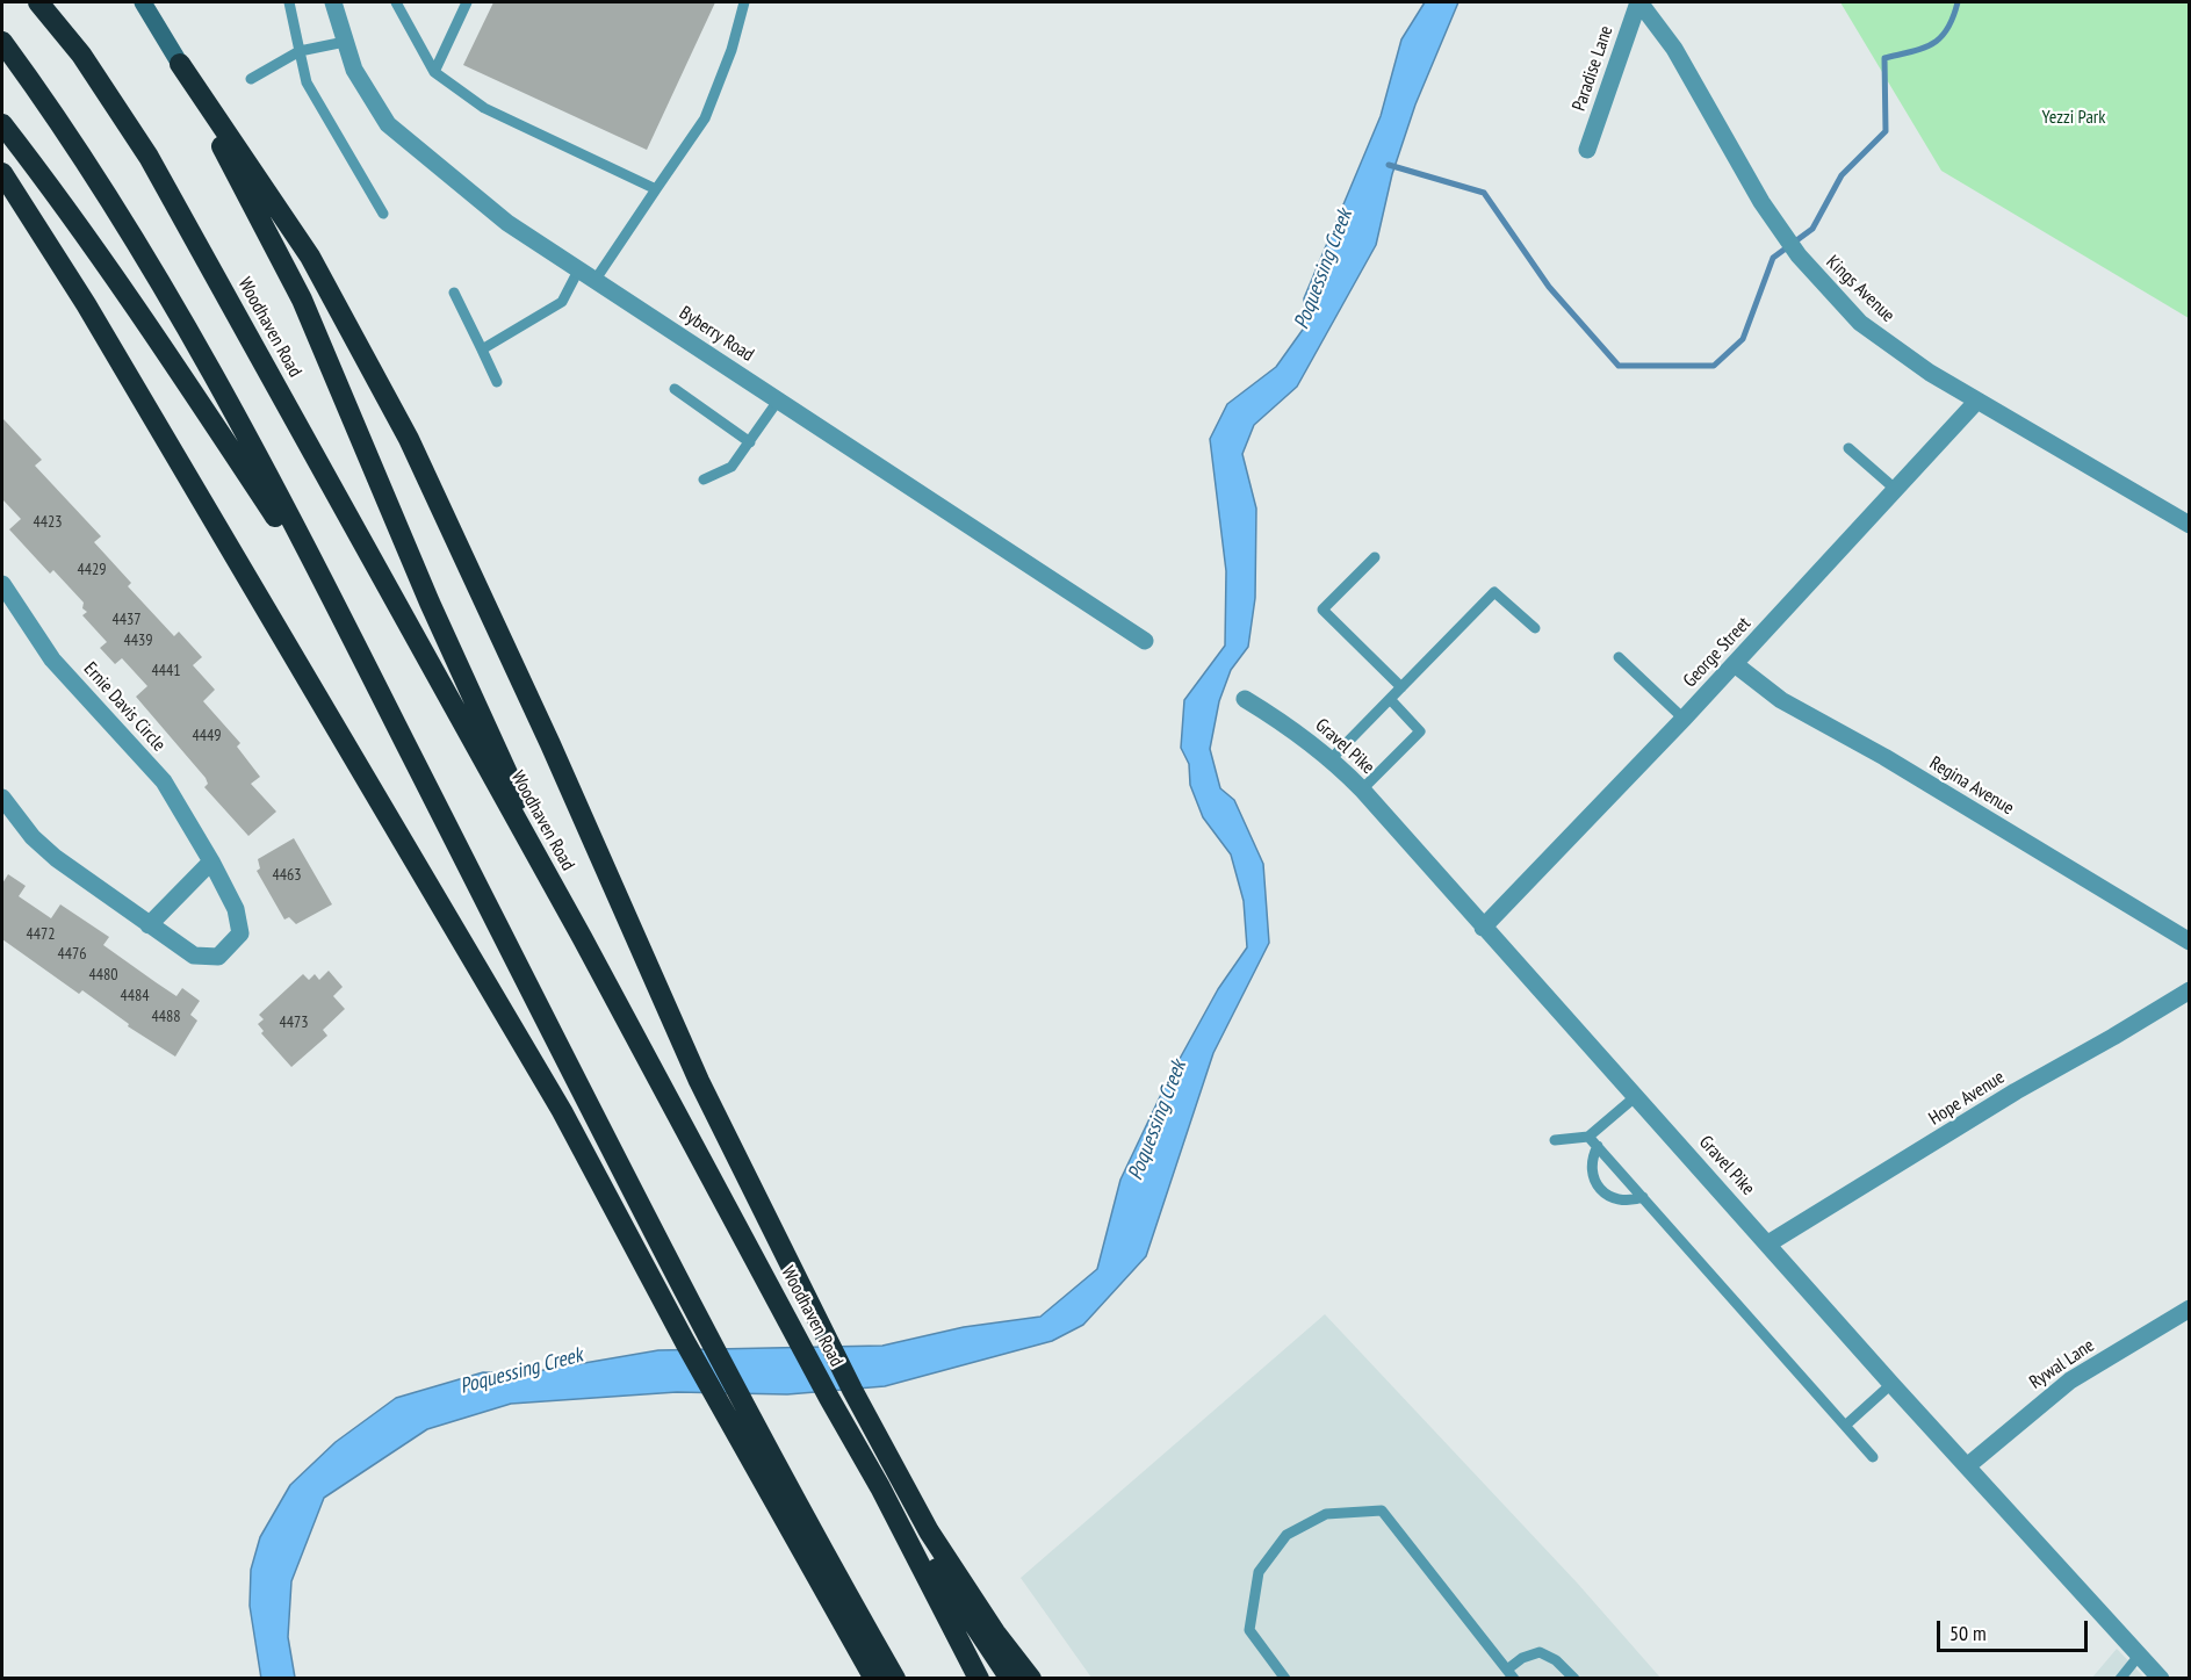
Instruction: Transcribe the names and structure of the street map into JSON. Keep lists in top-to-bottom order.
{
  "streets": {
    "highway": ["Woodhaven Road"],
    "street": [
      "Paradise Lane",
      "Kings Avenue",
      "Byberry Road",
      "George Street",
      "Ernie Davis Circle",
      "Gravel Pike",
      "Regina Avenue",
      "Hope Avenue",
      "Rywal Lane"
    ]
  },
  "crossings": [
    ["Paradise Lane", "Kings Avenue"],
    ["Kings Avenue", "George Street"],
    ["George Street", "Gravel Pike"],
    ["George Street", "Regina Avenue"],
    ["Gravel Pike", "Hope Avenue"],
    ["Gravel Pike", "Rywal Lane"]
  ],
  "water": ["Poquessing Creek"],
  "parks": ["Yezzi Park"],
  "house_numbers": [
    "4423",
    "4429",
    "4437",
    "4439",
    "4441",
    "4449",
    "4463",
    "4472",
    "4476",
    "4480",
    "4484",
    "4488",
    "4473"
  ],
  "scale_bar": "50 m"
}
